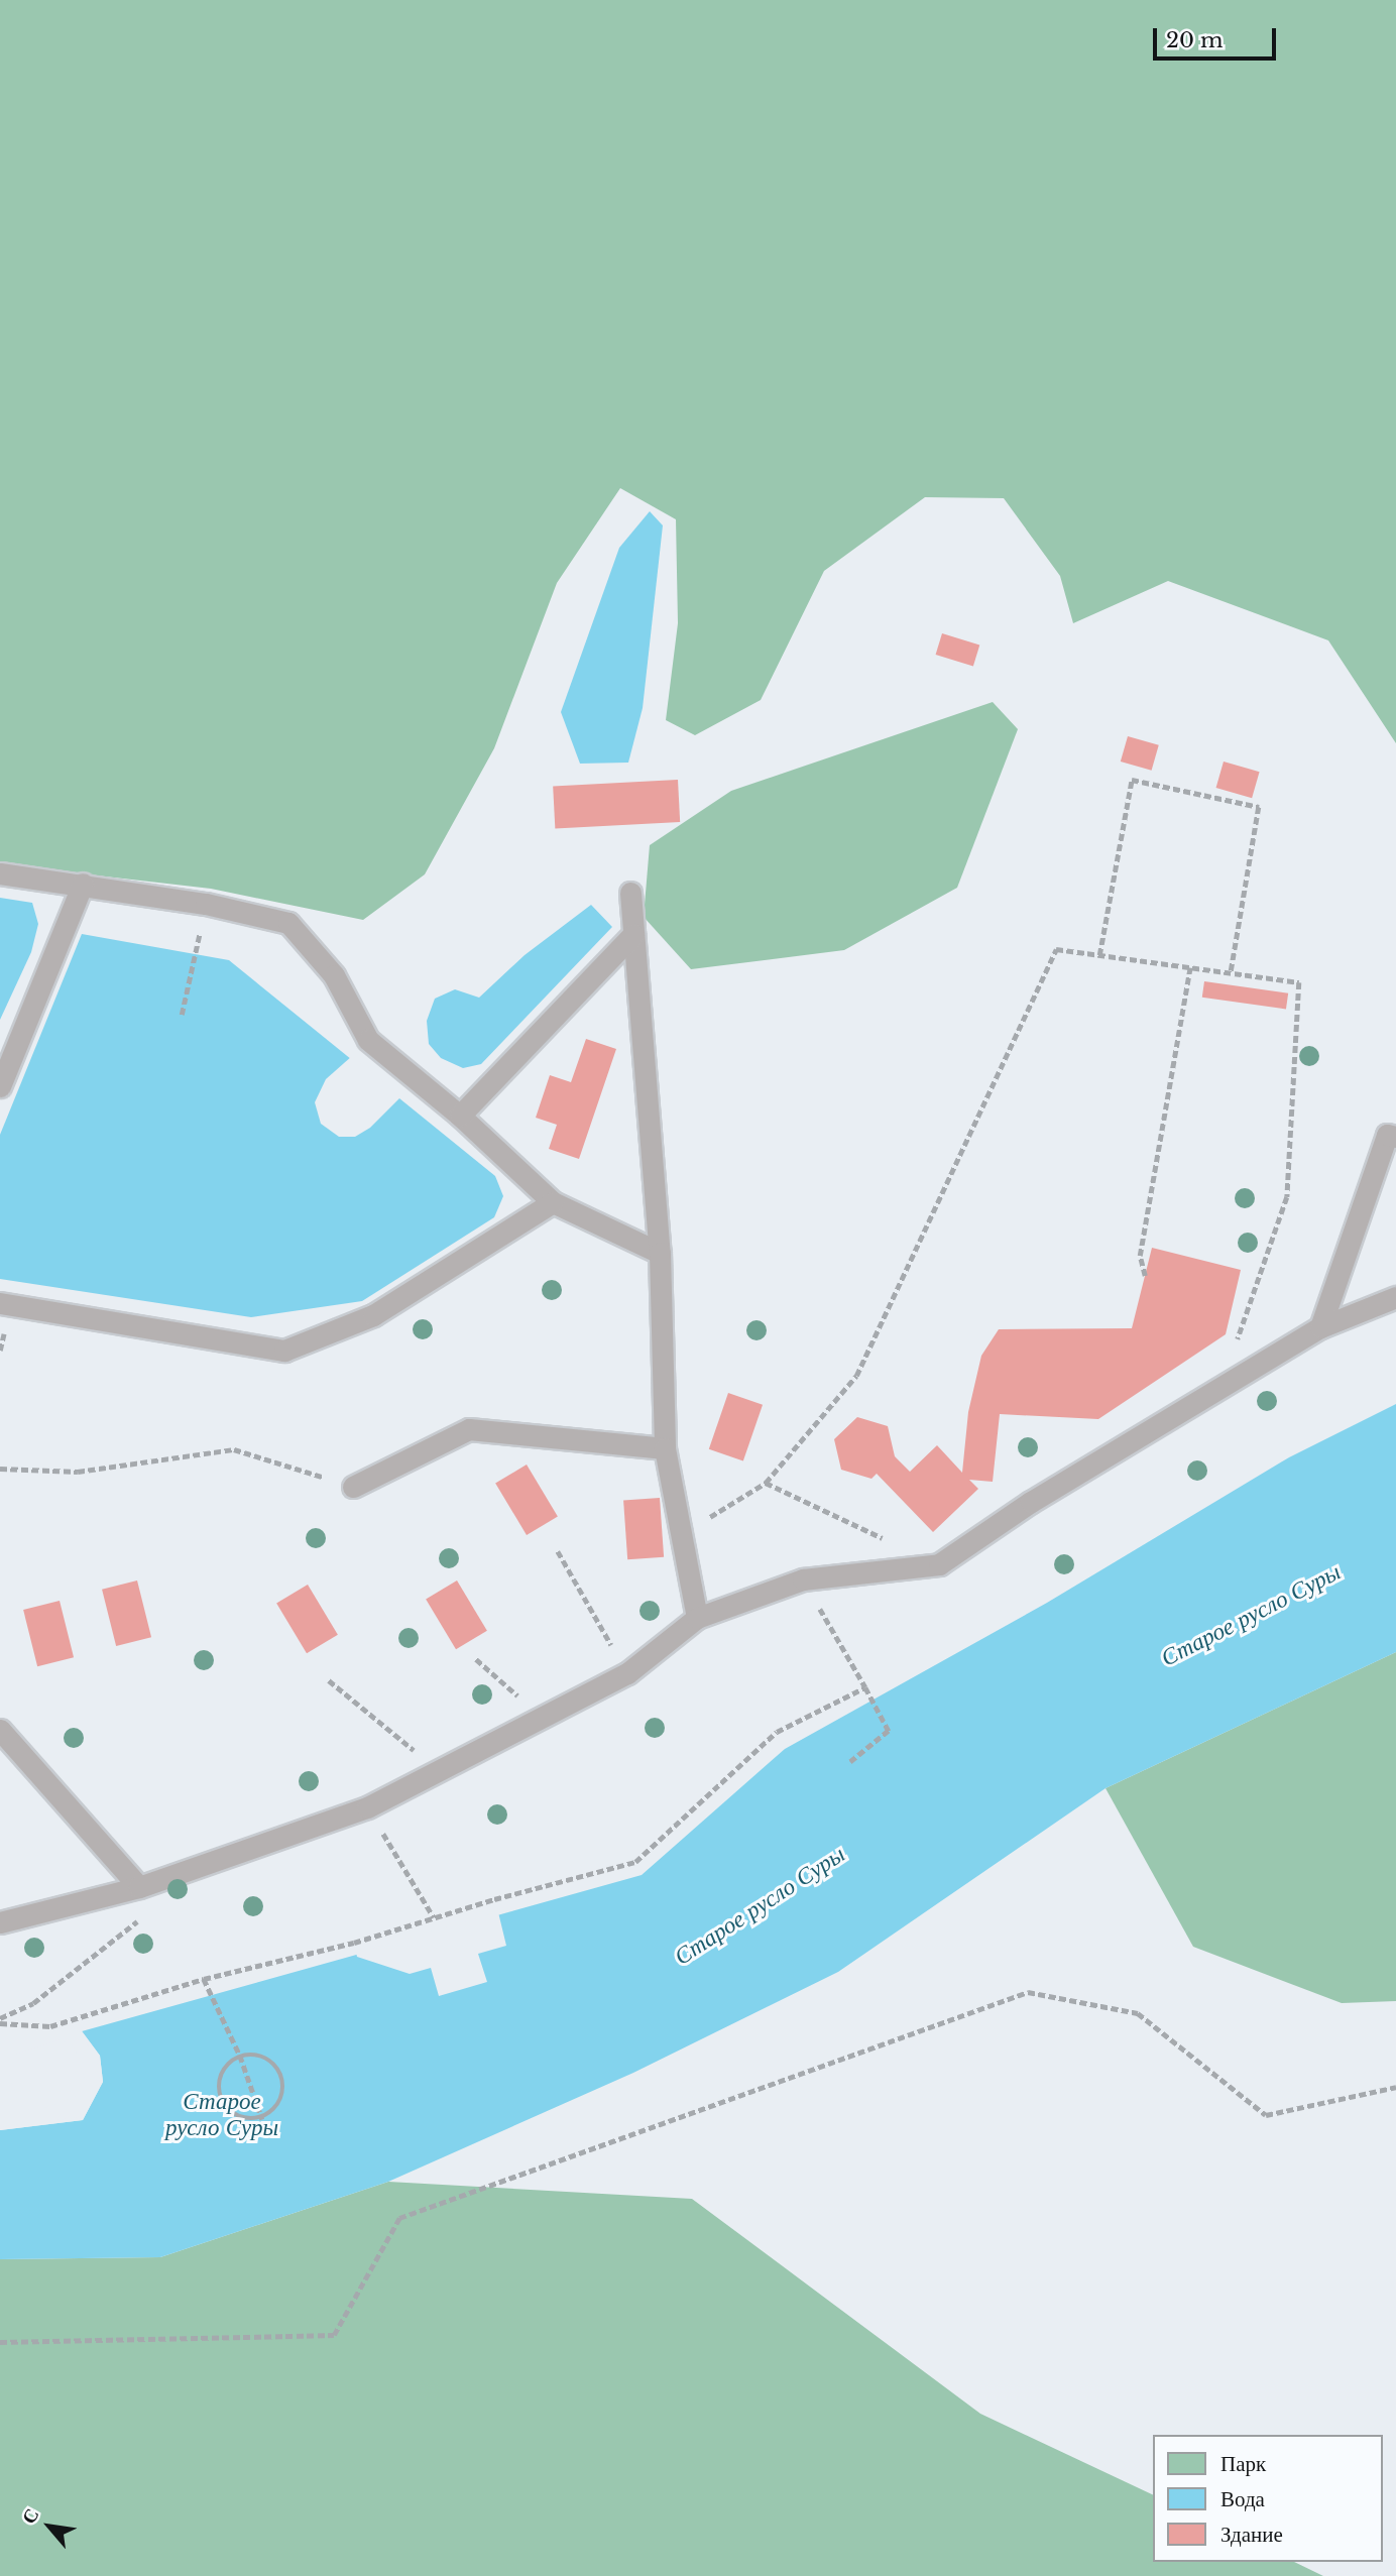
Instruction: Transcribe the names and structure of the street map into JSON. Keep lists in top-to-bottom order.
{
  "water": ["Старое русло Суры"],
  "legend": ["Парк", "Вода", "Здание"],
  "scale_bar": "20 m",
  "north": "top left"
}
